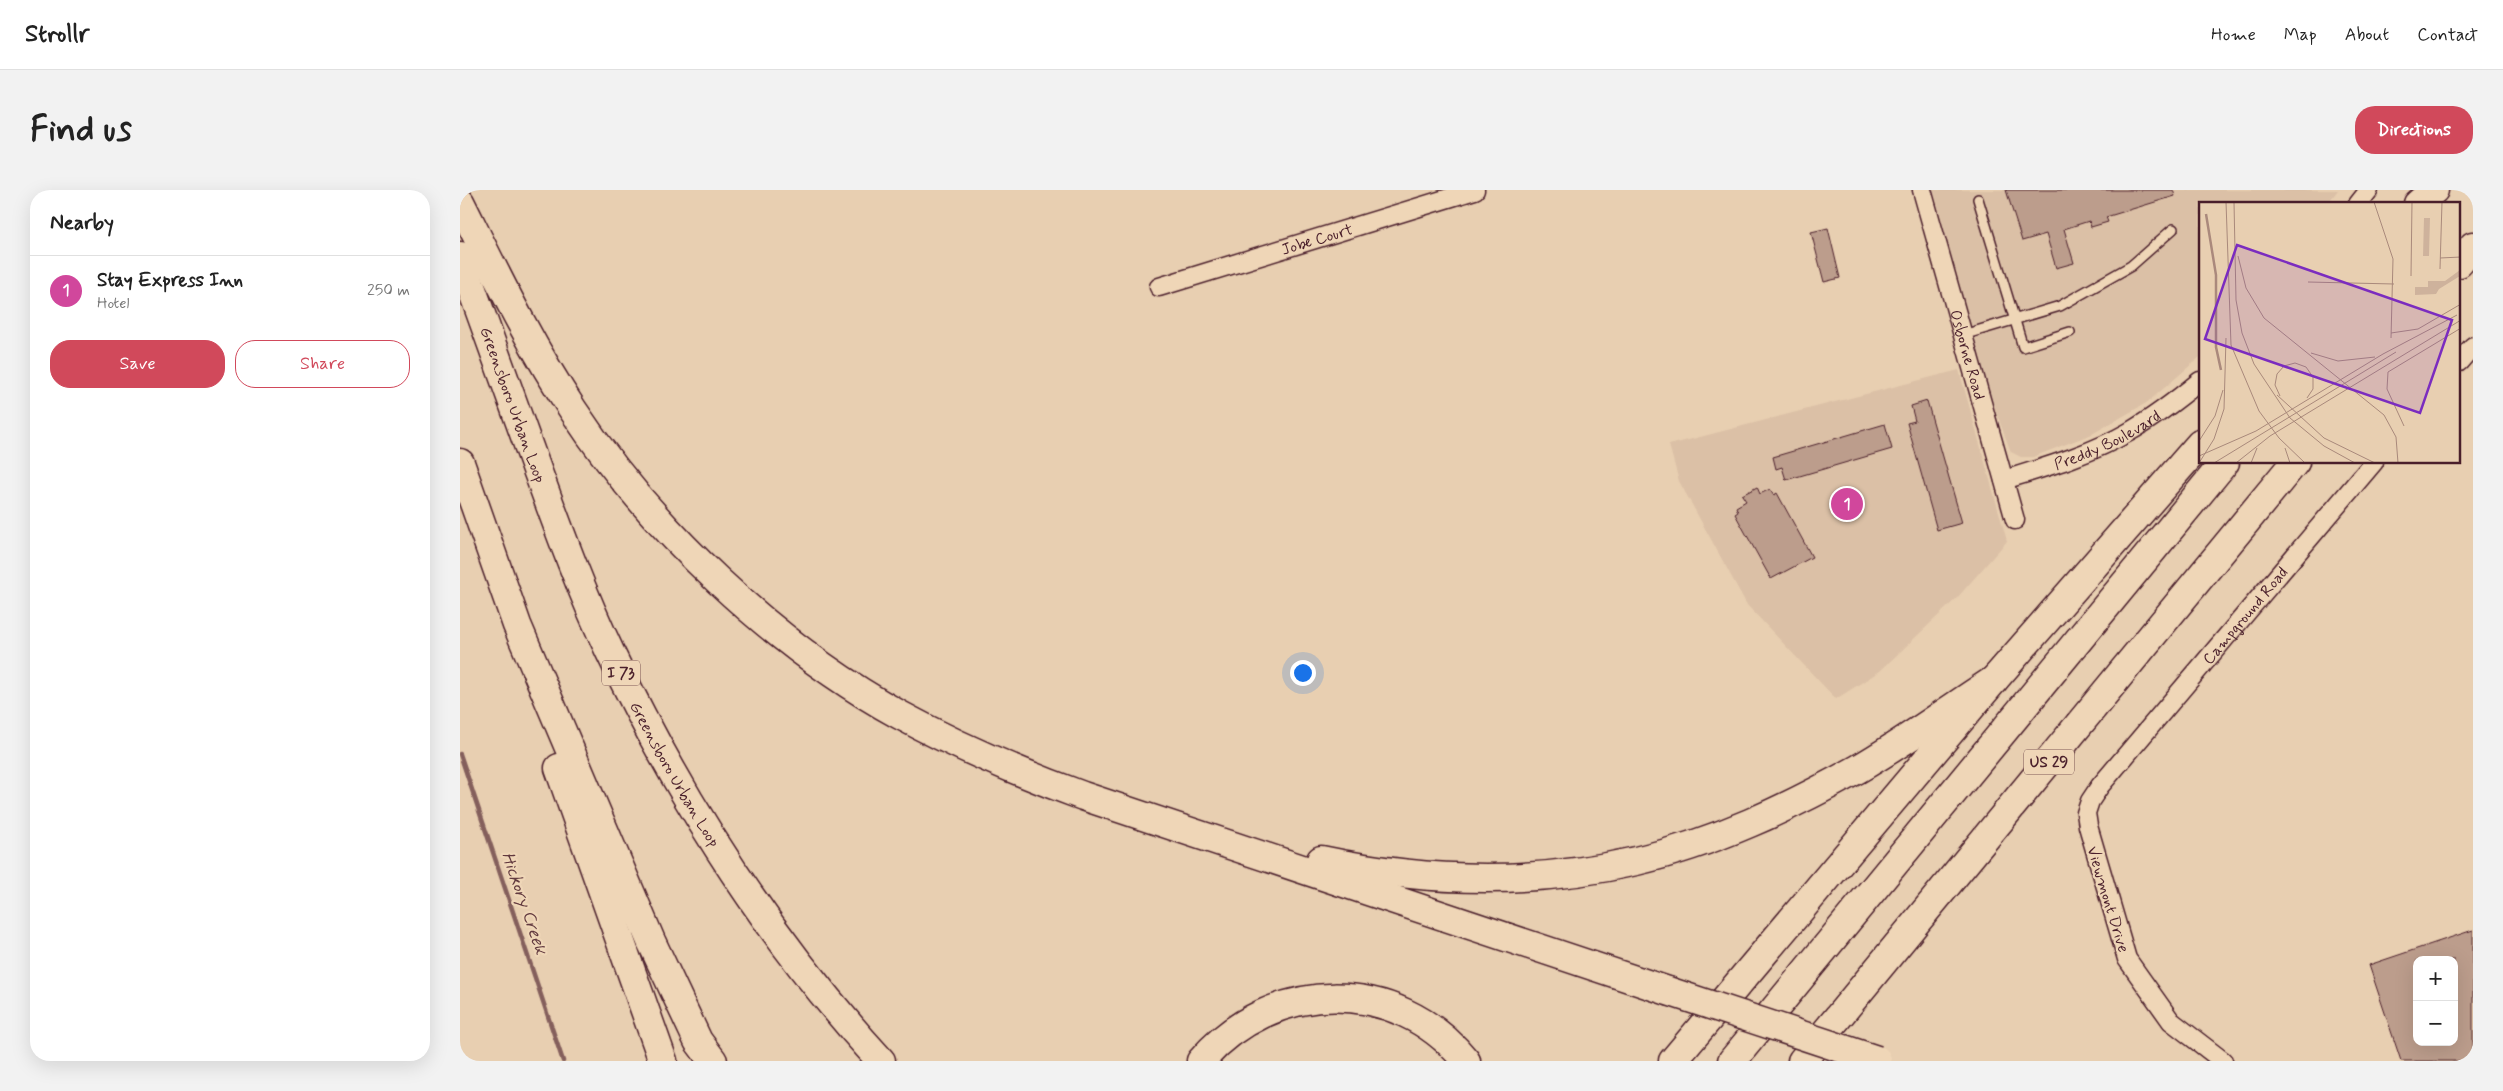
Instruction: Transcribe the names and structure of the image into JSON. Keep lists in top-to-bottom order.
{
  "streets": {
    "highway": ["Greensboro Urban Loop", "I 73", "US 29"],
    "street": [
      "Jobe Court",
      "Osborne Road",
      "Preddy Boulevard",
      "Campground Road",
      "Viewmont Drive"
    ]
  },
  "crossings": [
    ["Osborne Road", "Preddy Boulevard"],
    ["Campground Road", "Viewmont Drive"]
  ],
  "water": ["Hickory Creek"],
  "page": {
    "header": "Strollr",
    "nav": [
      "Home",
      "Map",
      "About",
      "Contact"
    ],
    "buttons": [
      "Directions",
      ["Save", "Share"]
    ],
    "title": "Find us",
    "heading": "Nearby",
    "list": [
      {
        "mark": "1",
        "name": "Stay Express Inn",
        "note": "Hotel",
        "value": "250 m"
      }
    ],
    "pins": "1",
    "map_buttons": ["+", "−"]
  }
}
